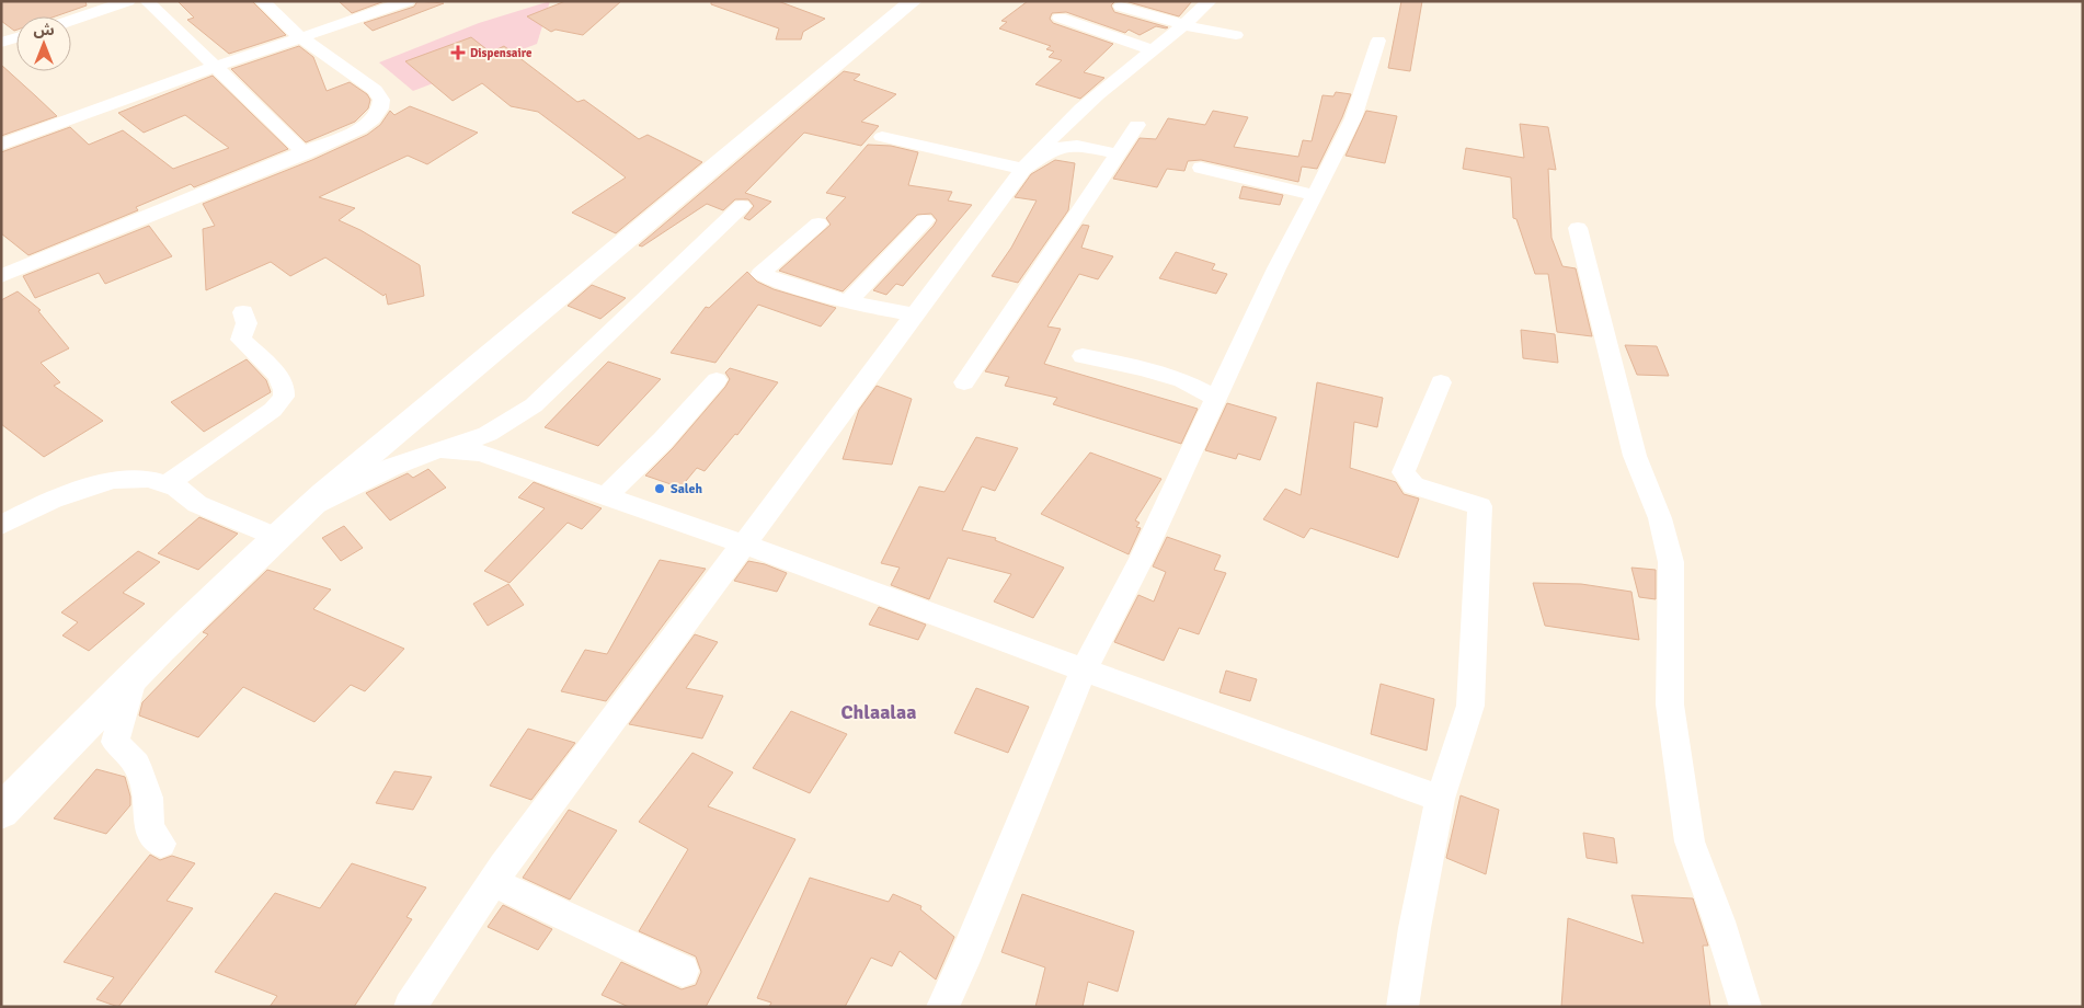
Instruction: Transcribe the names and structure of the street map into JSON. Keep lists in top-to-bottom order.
{
  "districts": ["Chlaalaa"],
  "places": {
    "health": ["Dispensaire"],
    "other": ["Saleh"]
  },
  "north": "top"
}
